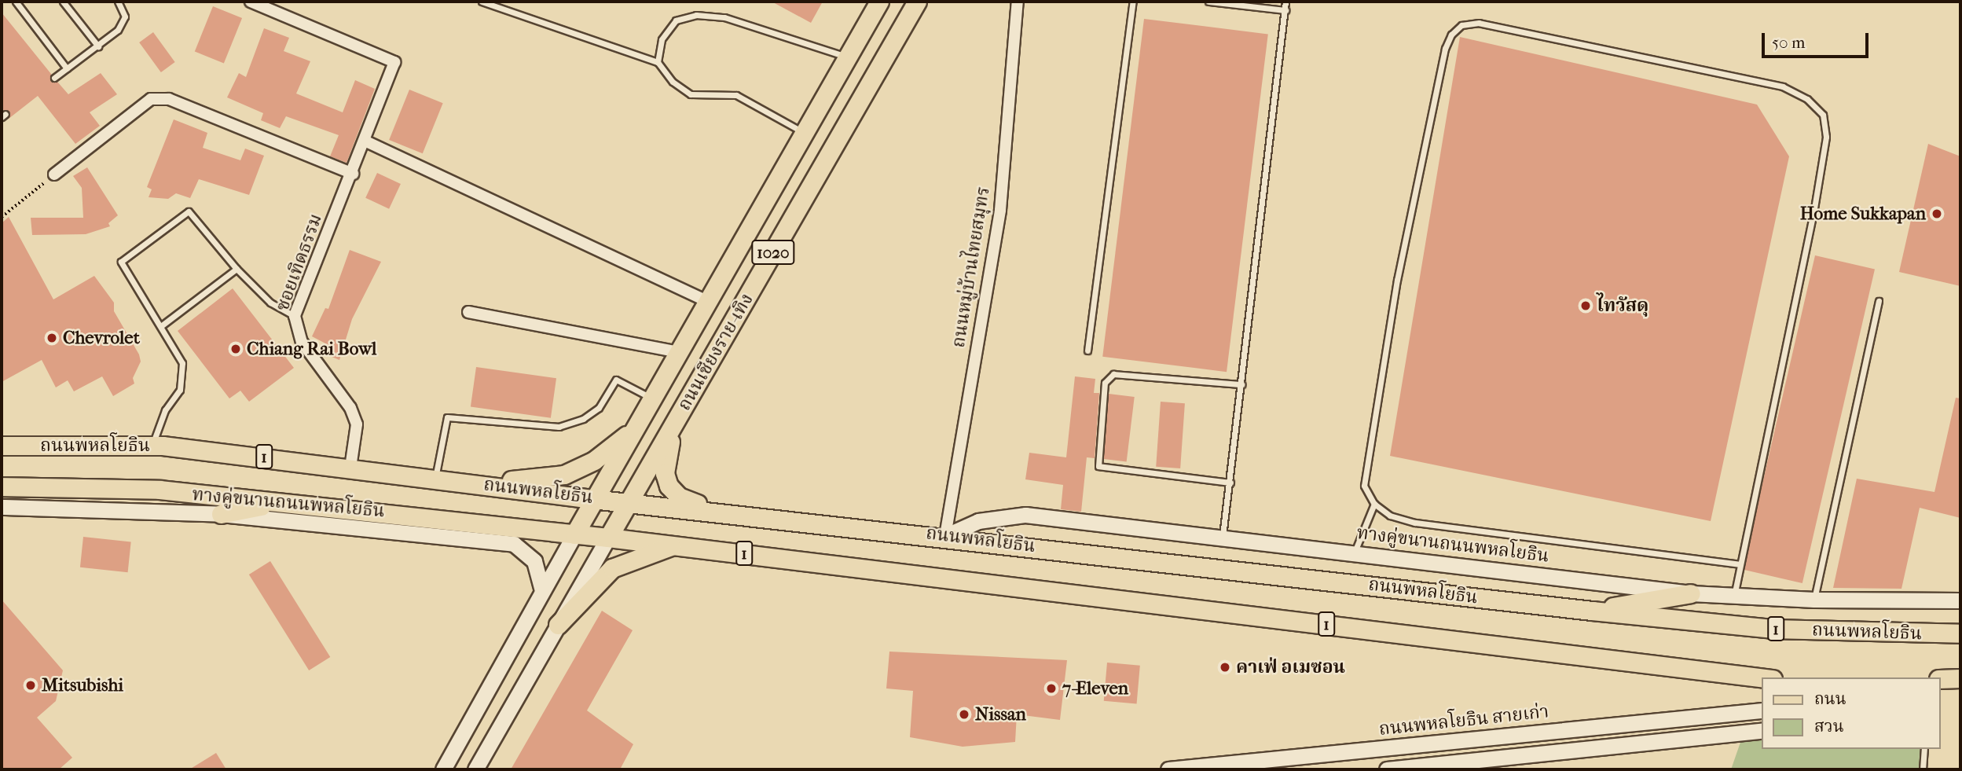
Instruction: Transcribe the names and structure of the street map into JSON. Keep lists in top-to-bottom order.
{
  "streets": {
    "main road": [
      "1020",
      "ถนนเชียงราย-เทิง",
      "ถนนพหลโยธิน",
      "1",
      "ทางคู่ขนานถนนพหลโยธิน",
      "ถนนพหลโยธิน สายเก่า"
    ],
    "street": ["ซอยเทิดธรรม", "ถนนหมู่บ้านไทยสมุทร"]
  },
  "crossings": [
    ["1020", "ถนนเชียงราย-เทิง"],
    ["1020", "ถนนพหลโยธิน"],
    ["1020", "1"],
    ["ซอยเทิดธรรม", "ถนนพหลโยธิน"],
    ["ถนนหมู่บ้านไทยสมุทร", "ถนนพหลโยธิน"],
    ["ถนนหมู่บ้านไทยสมุทร", "ทางคู่ขนานถนนพหลโยธิน"],
    ["ถนนเชียงราย-เทิง", "ถนนพหลโยธิน"],
    ["ถนนพหลโยธิน", "ทางคู่ขนานถนนพหลโยธิน"]
  ],
  "places": [
    "Home Sukkapan",
    "ไทวัสดุ",
    "Chevrolet",
    "Chiang Rai Bowl",
    "คาเฟ่ อเมซอน",
    "Mitsubishi",
    "7-Eleven",
    "Nissan"
  ],
  "legend": ["ถนน", "สวน"],
  "scale_bar": "50 m"
}
